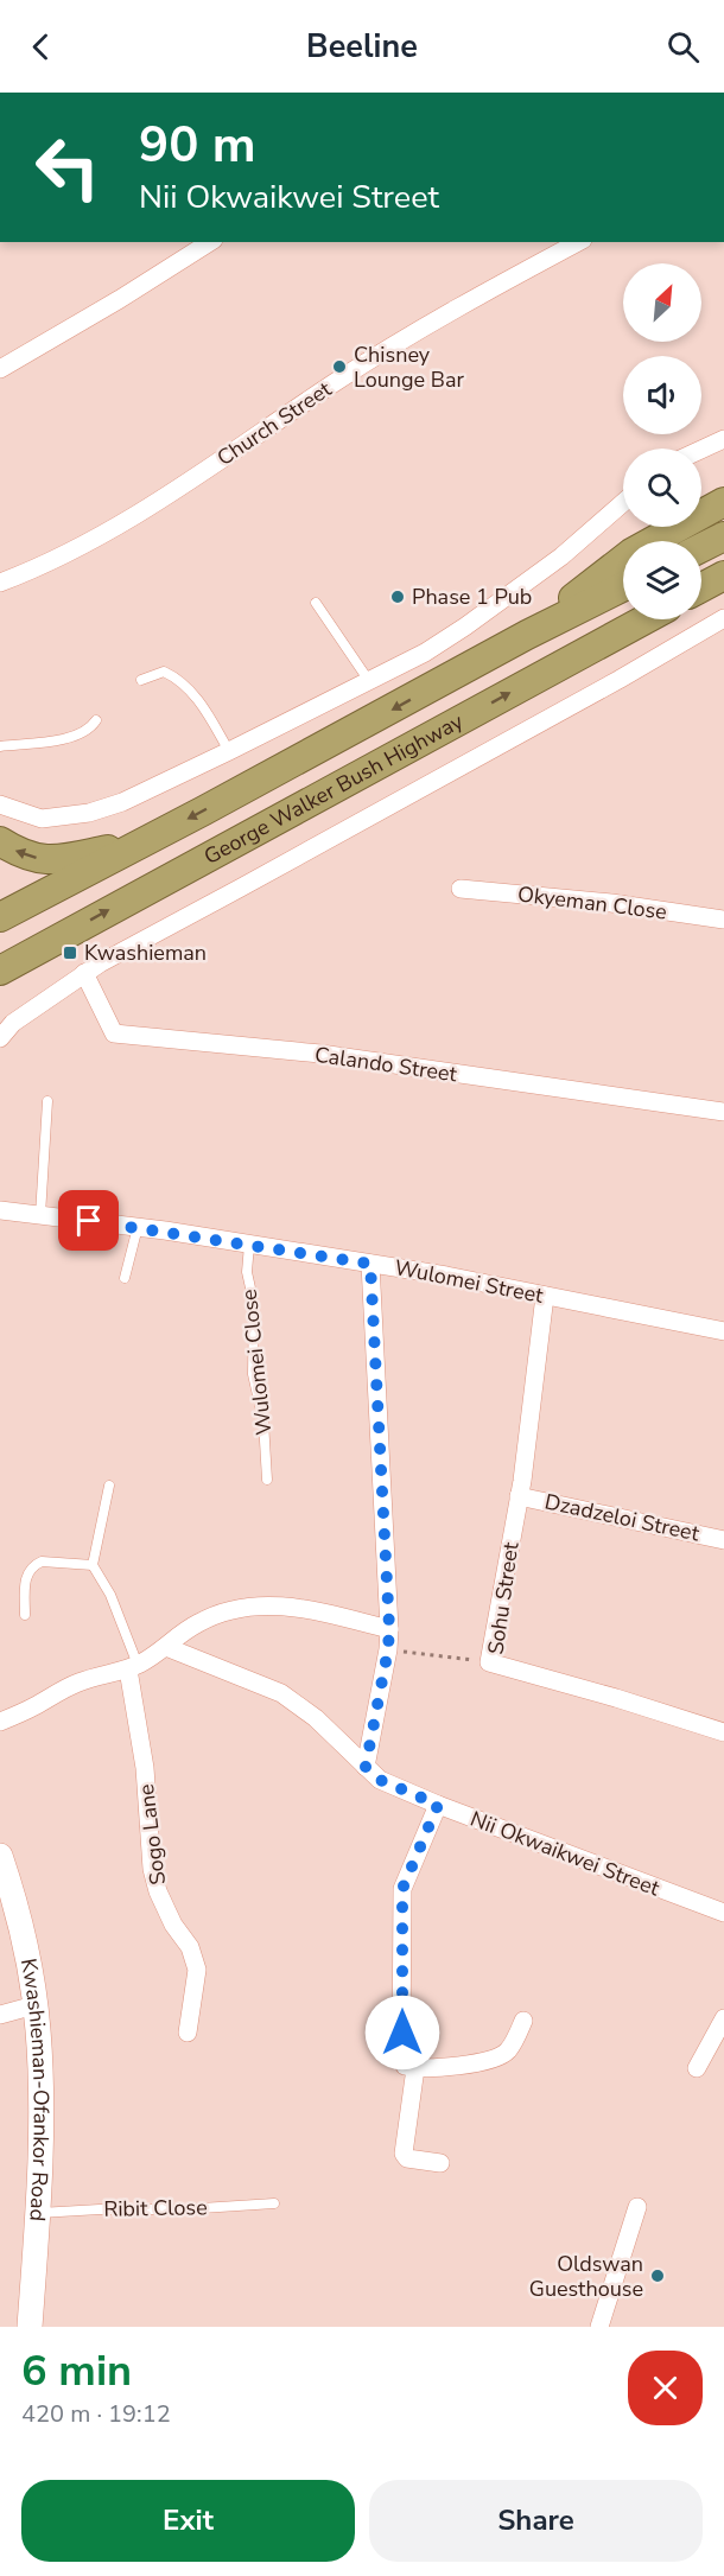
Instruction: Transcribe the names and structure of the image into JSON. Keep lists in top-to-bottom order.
{
  "streets": {
    "highway": ["George Walker Bush Highway"],
    "main road": ["Kwashieman-Ofankor Road"],
    "street": [
      "Church Street",
      "Okyeman Close",
      "Calando Street",
      "Wulomei Street",
      "Dzadzeloi Street",
      "Sohu Street",
      "Sogo Lane",
      "Nii Okwaikwei Street"
    ],
    "lane": ["Wulomei Close", "Ribit Close"]
  },
  "crossings": [
    ["Wulomei Street", "Wulomei Close"],
    ["Wulomei Street", "Sohu Street"],
    ["Dzadzeloi Street", "Sohu Street"],
    ["Kwashieman-Ofankor Road", "Ribit Close"]
  ],
  "places": {
    "other": ["Chisney Lounge Bar", "Phase 1 Pub", "Oldswan Guesthouse"],
    "transit": ["Kwashieman"]
  },
  "north": "top right",
  "page": {
    "header": "Beeline",
    "turn": ["90 m", "Nii Okwaikwei Street"],
    "heading": ["6 min", "420 m · 19:12"],
    "buttons": ["Exit", "Share"]
  }
}
